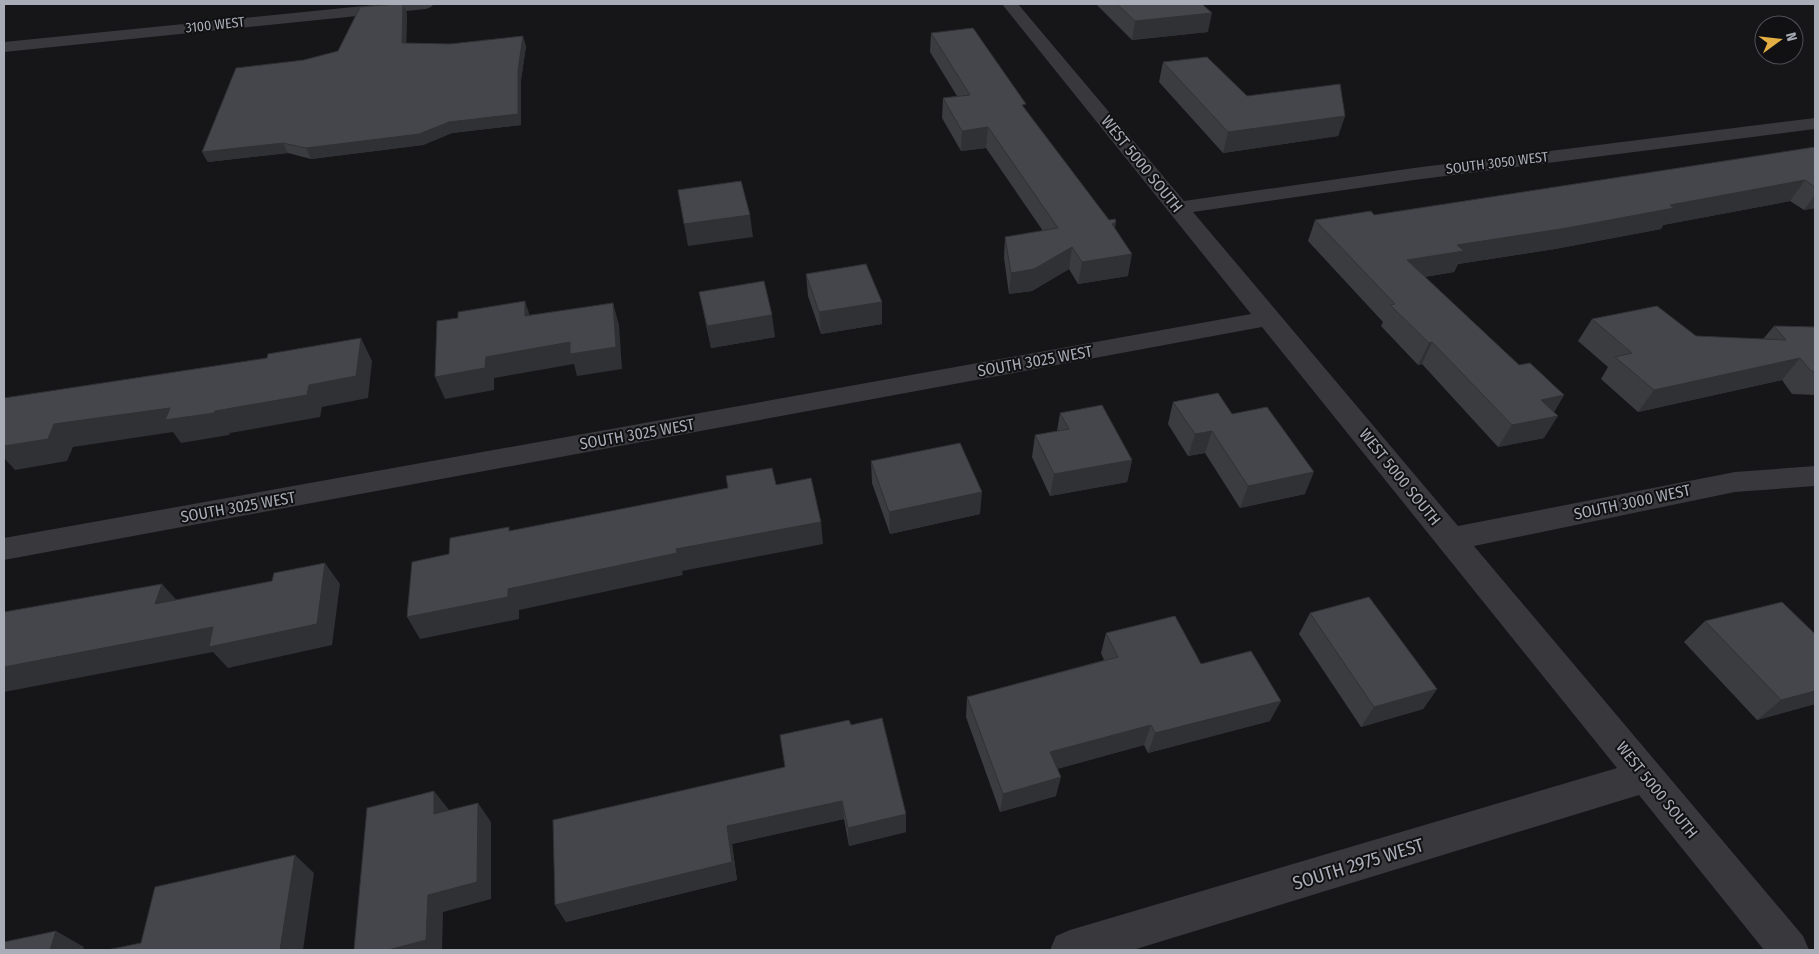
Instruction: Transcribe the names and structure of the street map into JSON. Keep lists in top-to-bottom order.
{
  "streets": {
    "street": [
      "3100 WEST",
      "SOUTH 3050 WEST",
      "WEST 5000 SOUTH",
      "SOUTH 3025 WEST",
      "SOUTH 3000 WEST",
      "SOUTH 2975 WEST"
    ]
  },
  "crossings": [
    ["SOUTH 3050 WEST", "WEST 5000 SOUTH"],
    ["WEST 5000 SOUTH", "SOUTH 3025 WEST"],
    ["WEST 5000 SOUTH", "SOUTH 3000 WEST"],
    ["WEST 5000 SOUTH", "SOUTH 2975 WEST"]
  ],
  "north": "right"
}
